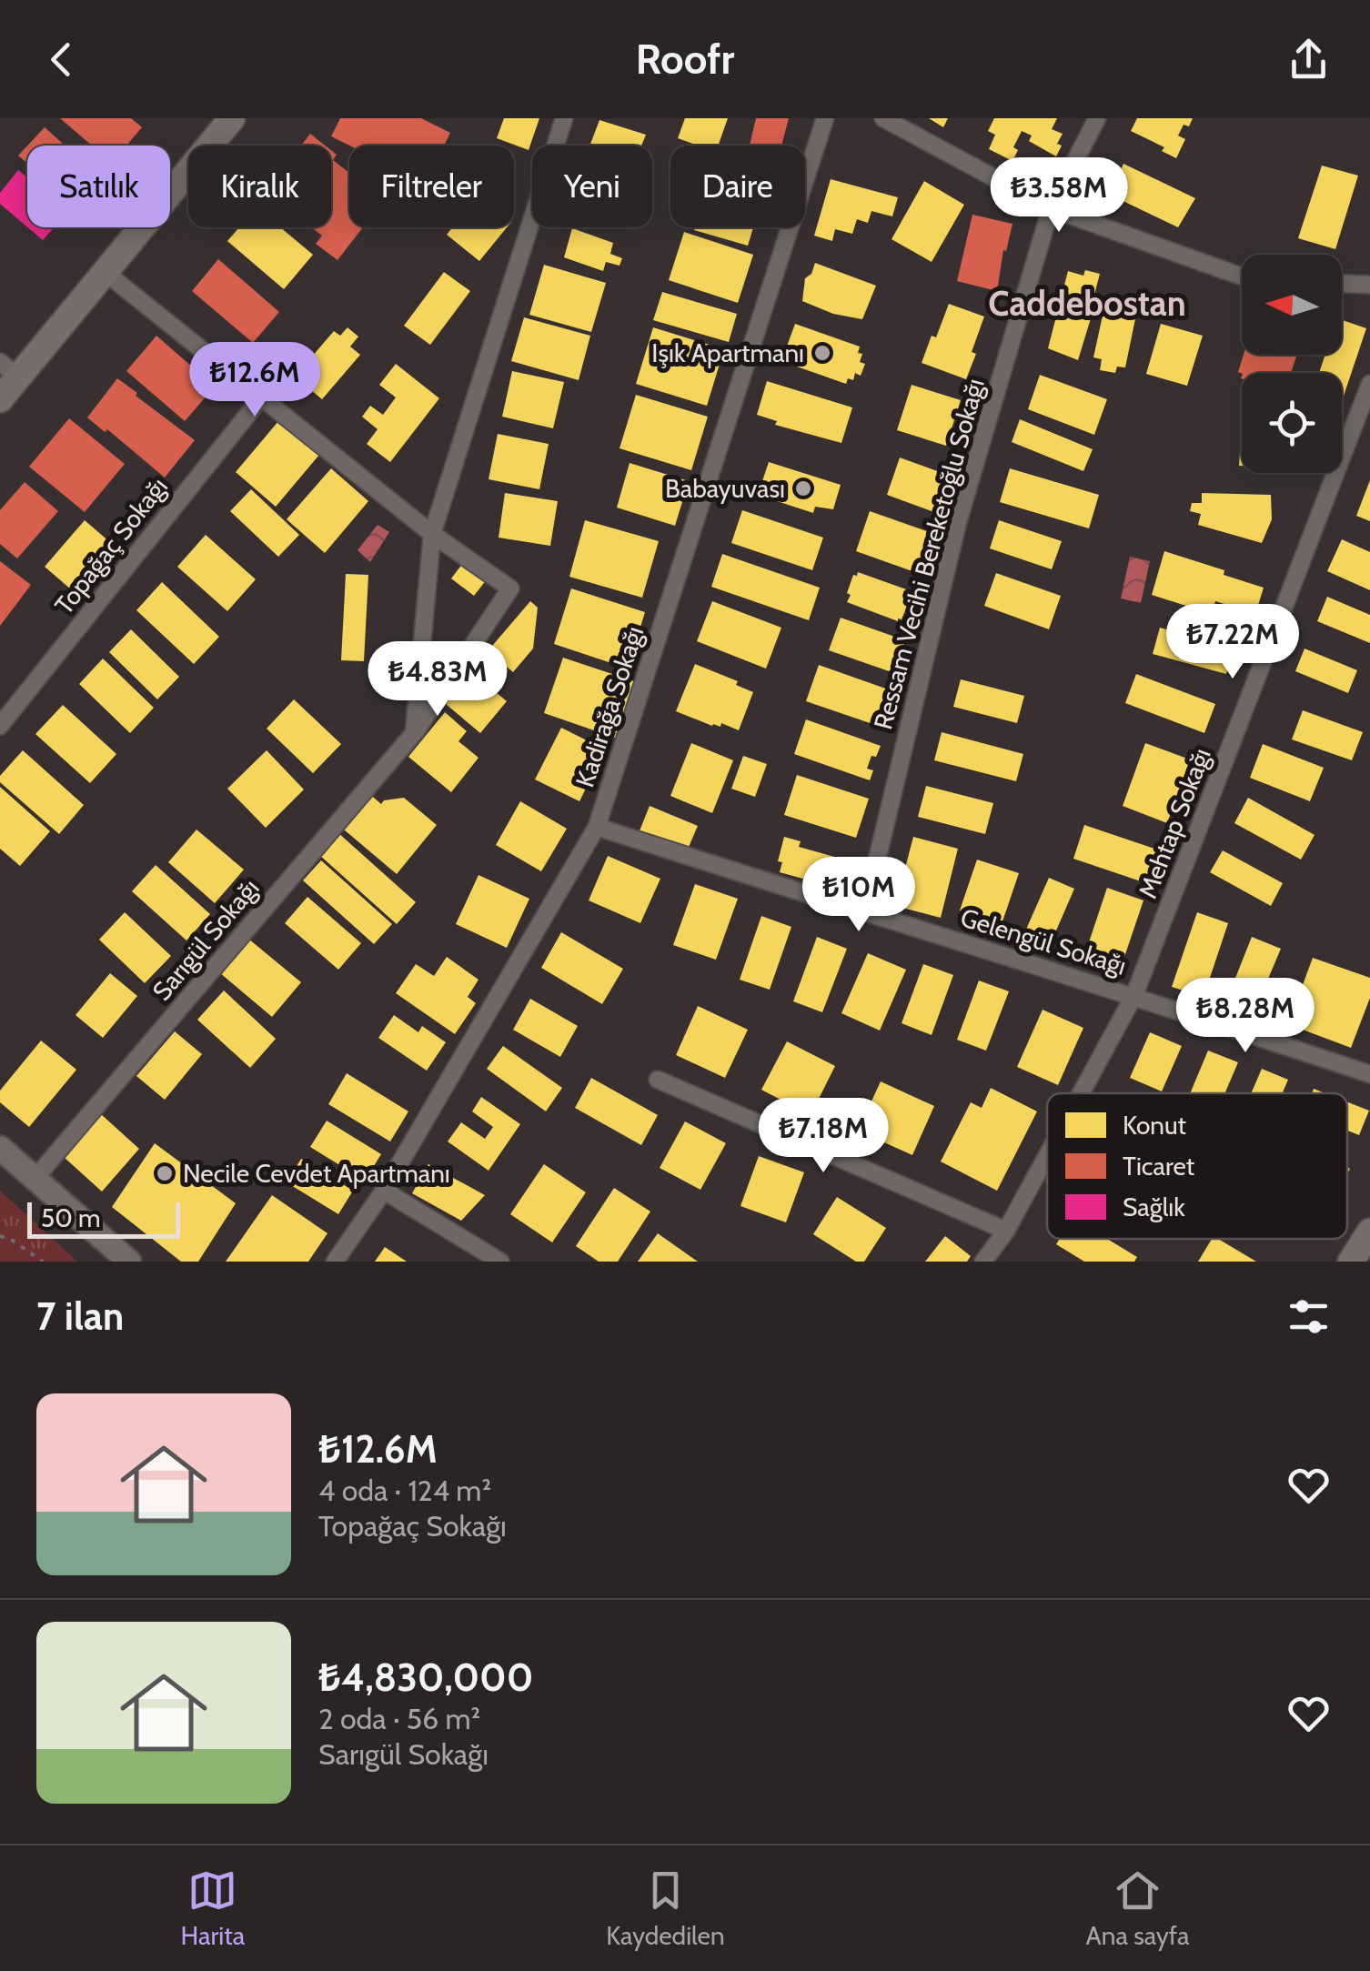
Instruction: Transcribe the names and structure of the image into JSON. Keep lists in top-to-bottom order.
{
  "streets": {
    "street": [
      "Topağaç Sokağı",
      "Ressam Vecihi Bereketoğlu Sokağı",
      "Kadirağa Sokağı",
      "Mehtap Sokağı",
      "Sarıgül Sokağı",
      "Gelengül Sokağı"
    ]
  },
  "crossings": [
    ["Ressam Vecihi Bereketoğlu Sokağı", "Gelengül Sokağı"],
    ["Kadirağa Sokağı", "Gelengül Sokağı"],
    ["Mehtap Sokağı", "Gelengül Sokağı"]
  ],
  "districts": ["Caddebostan"],
  "places": ["Işık Apartmanı", "Babayuvası", "Necile Cevdet Apartmanı"],
  "legend": ["Konut", "Ticaret", "Sağlık"],
  "scale_bar": "50 m",
  "north": "left",
  "page": {
    "header": "Roofr",
    "chip": [
      "Satılık",
      "Kiralık",
      "Filtreler",
      "Yeni",
      "Daire"
    ],
    "price": [
      "₺3.58M",
      "₺12.6M",
      "₺7.22M",
      "₺4.83M",
      "₺10M",
      "₺8.28M",
      "₺7.18M"
    ],
    "scale": "50 m",
    "heading": "7 ilan",
    "list": [
      {
        "name": "₺12.6M",
        "note": "4 oda · 124 m² · Topağaç Sokağı"
      },
      {
        "name": "₺4,830,000",
        "note": "2 oda · 56 m² · Sarıgül Sokağı"
      }
    ],
    "tabs": ["Harita", "Kaydedilen", "Ana sayfa"]
  }
}
